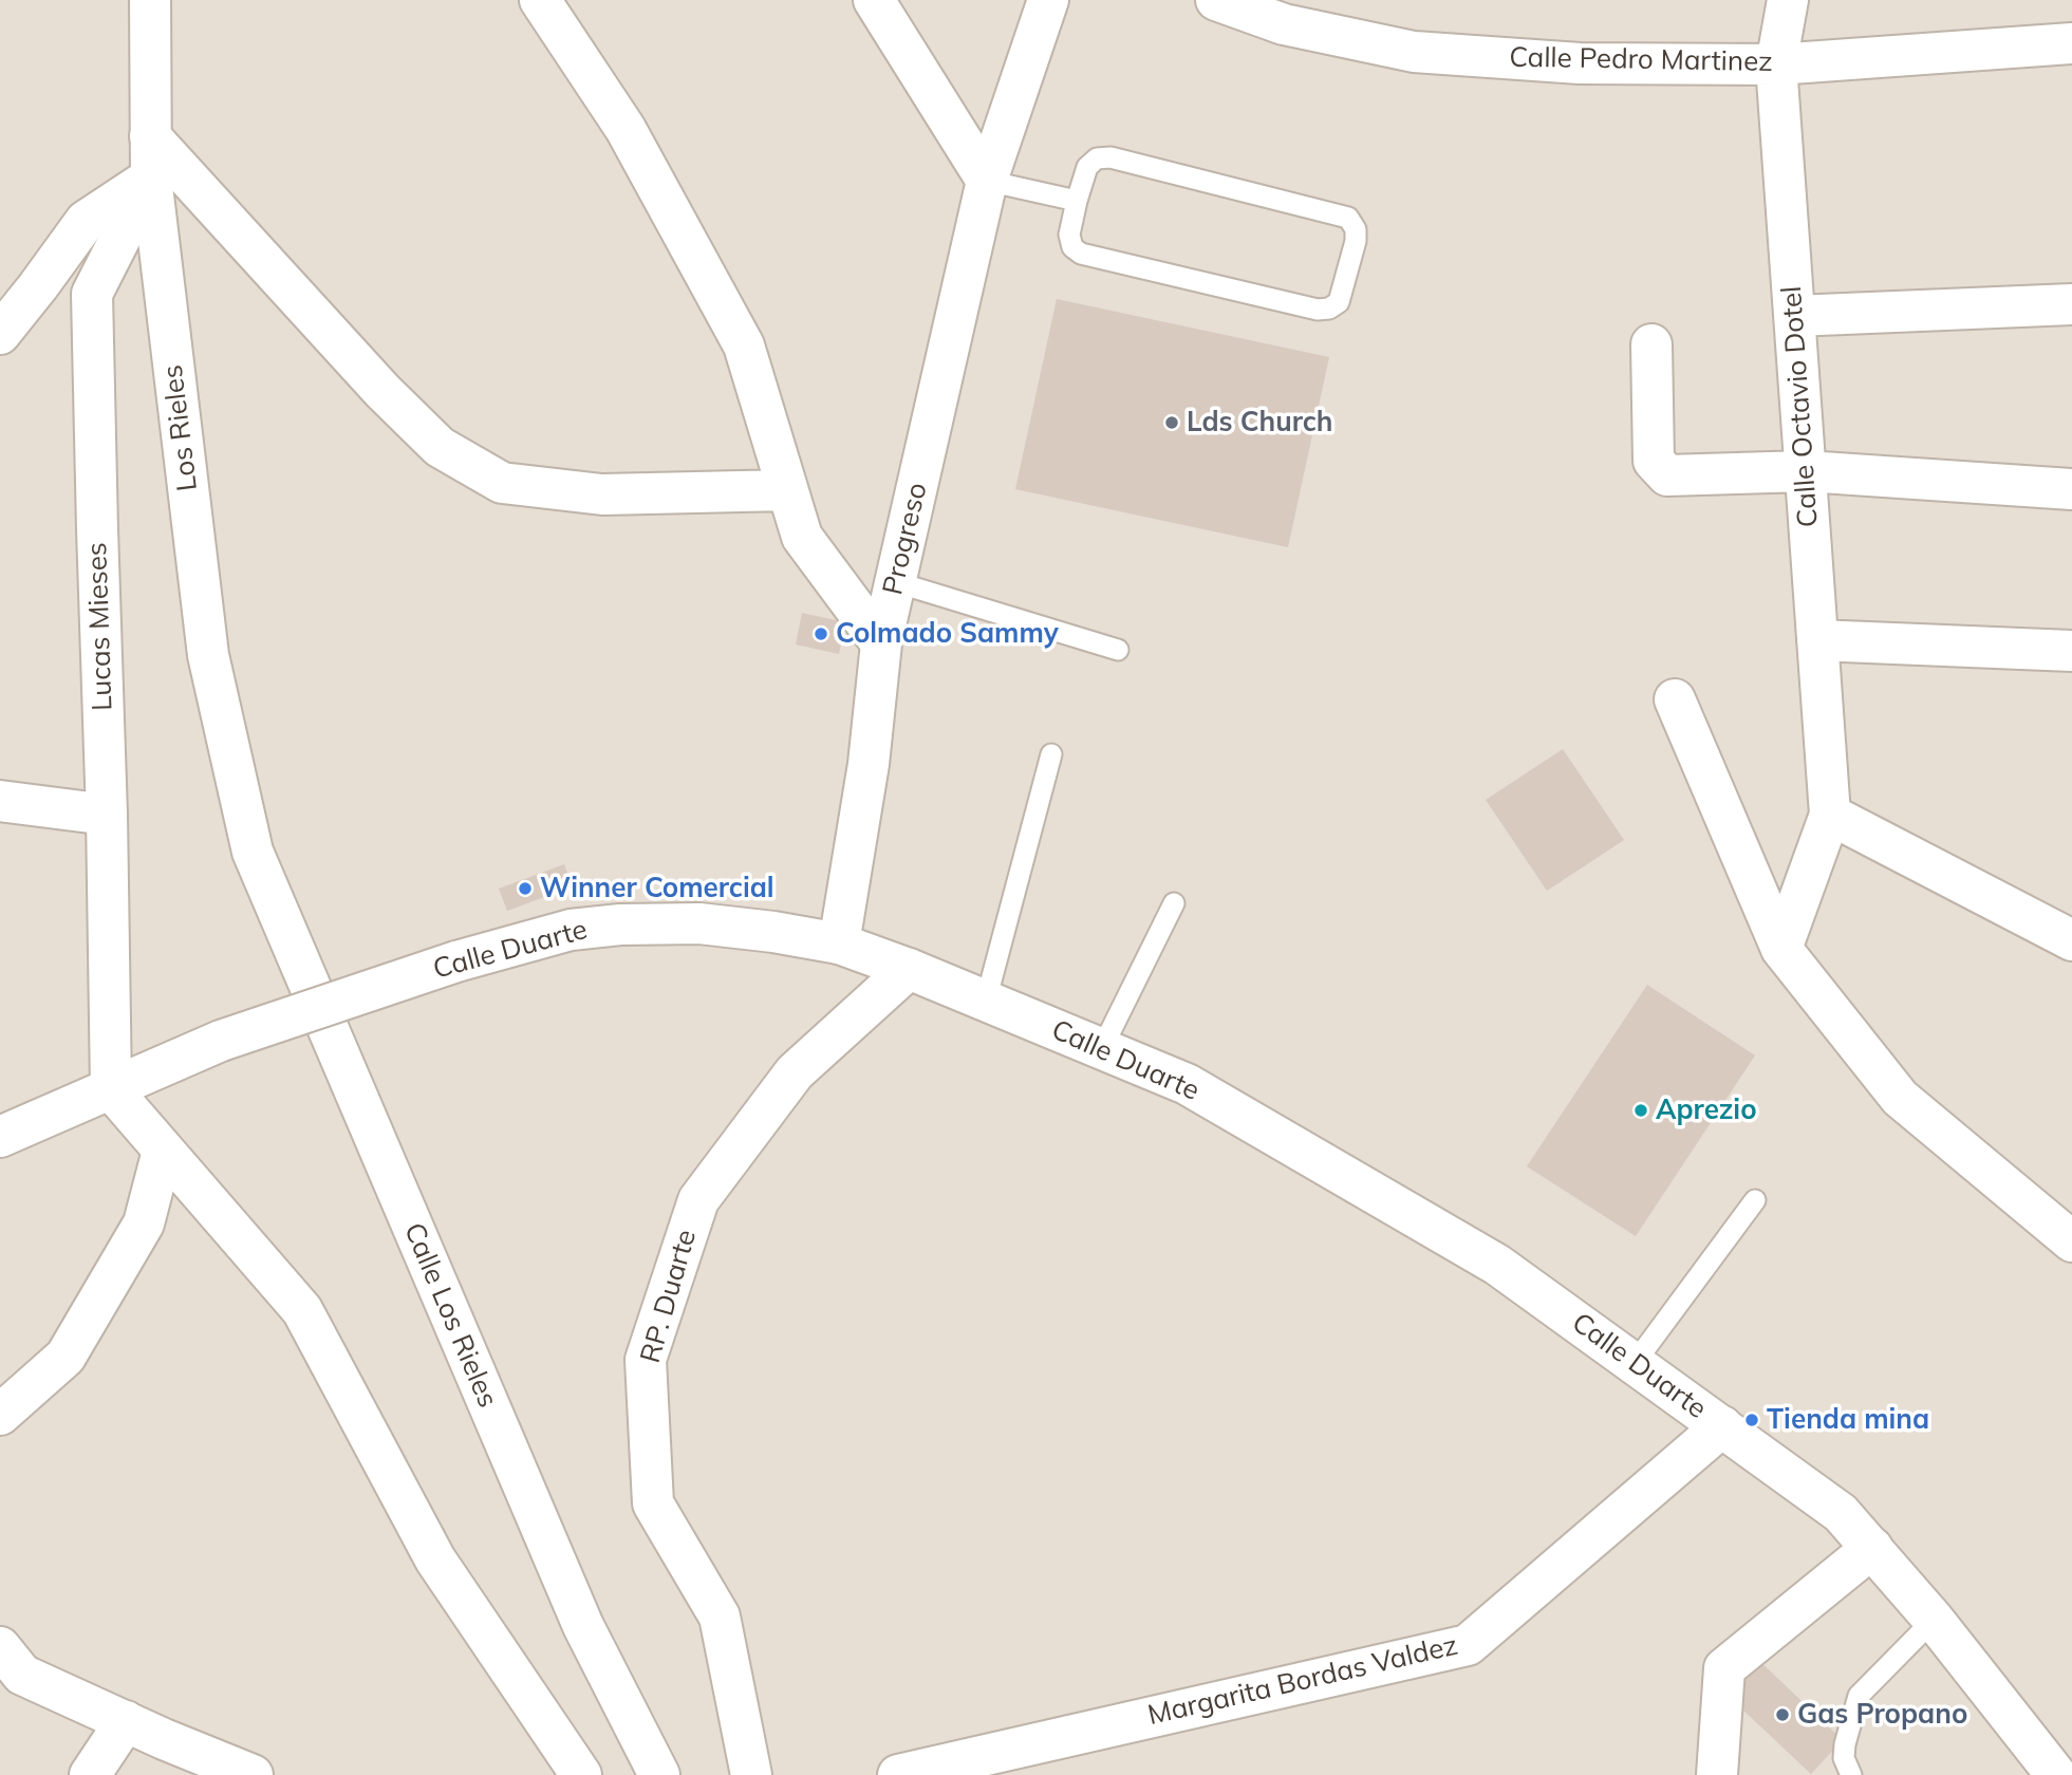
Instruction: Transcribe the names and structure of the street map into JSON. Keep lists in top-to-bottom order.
{
  "streets": {
    "street": [
      "Calle Pedro Martinez",
      "Calle Octavio Dotel",
      "Los Rieles",
      "Progreso",
      "Lucas Mieses",
      "Calle Duarte",
      "RP. Duarte",
      "Calle Los Rieles",
      "Margarita Bordas Valdez"
    ]
  },
  "crossings": [
    ["Calle Pedro Martinez", "Calle Octavio Dotel"],
    ["Los Rieles", "Lucas Mieses"],
    ["Los Rieles", "Calle Los Rieles"],
    ["Progreso", "Calle Duarte"],
    ["Lucas Mieses", "Calle Duarte"],
    ["Calle Duarte", "RP. Duarte"],
    ["Calle Duarte", "Margarita Bordas Valdez"]
  ],
  "places": [
    "Lds Church",
    "Colmado Sammy",
    "Winner Comercial",
    "Aprezio",
    "Tienda mina",
    "Gas Propano"
  ]
}
